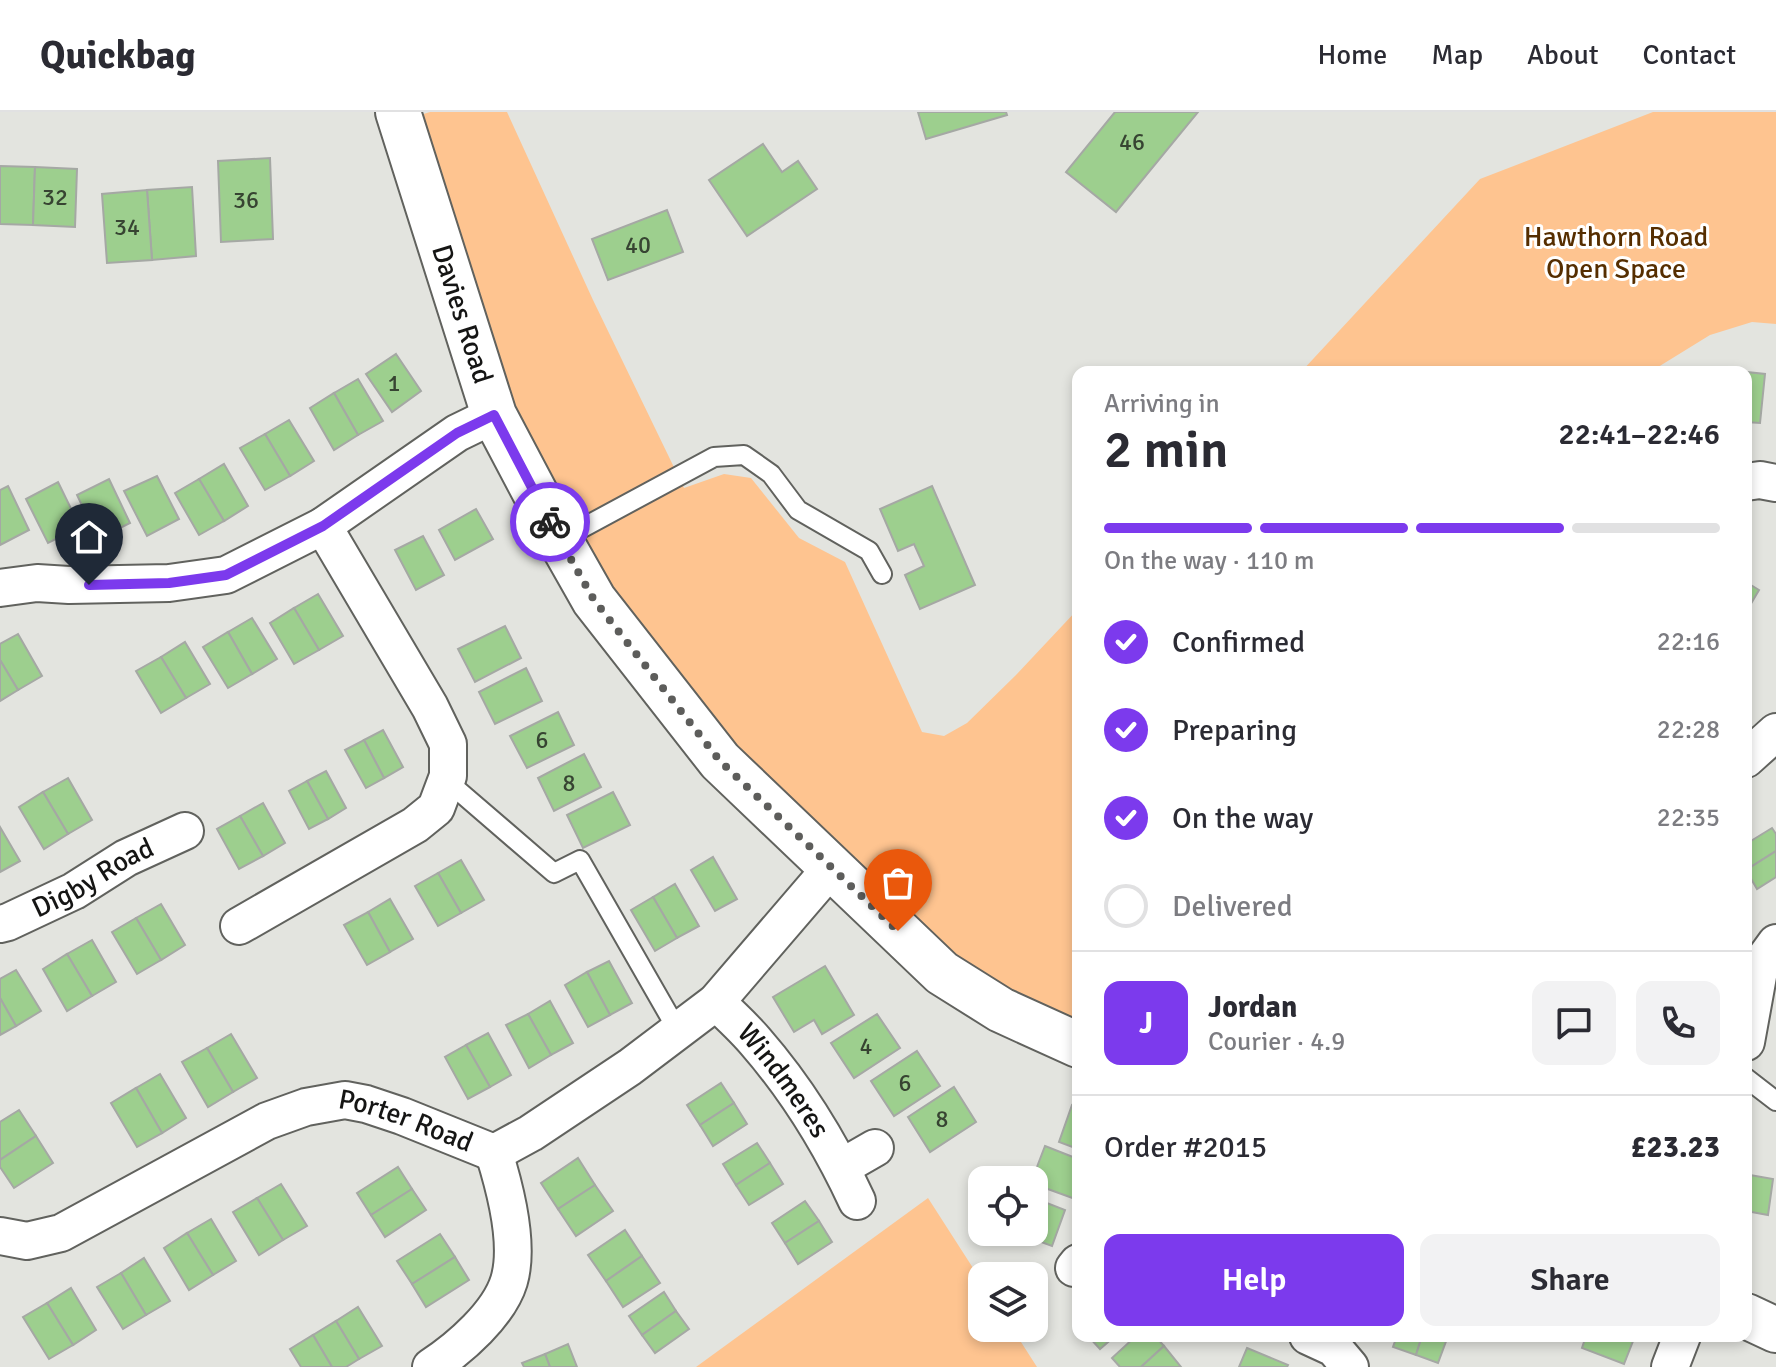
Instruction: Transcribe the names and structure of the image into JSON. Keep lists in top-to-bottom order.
{
  "streets": {
    "street": [
      "Davies Road",
      "Digby Road",
      "Windmeres",
      "Porter Road"
    ]
  },
  "crossings": [
    ["Davies Road", "Porter Road"],
    ["Windmeres", "Porter Road"]
  ],
  "parks": ["Hawthorn Road Open Space"],
  "house_numbers": [
    "46",
    "32",
    "36",
    "34",
    "40",
    "1",
    "6",
    "8",
    "4",
    "6",
    "8"
  ],
  "page": {
    "header": "Quickbag",
    "nav": [
      "Home",
      "Map",
      "About",
      "Contact"
    ],
    "heading": ["2 min", "Arriving in", "22:41–22:46"],
    "panel": [
      "Jordan",
      "Courier · 4.9",
      "Order #2015",
      "£23.23"
    ],
    "bar": "On the way · 110 m",
    "list": [
      ["Confirmed", "22:16"],
      ["Preparing", "22:28"],
      ["On the way", "22:35"],
      "Delivered"
    ],
    "round": "J",
    "buttons": ["Help", "Share"]
  }
}
